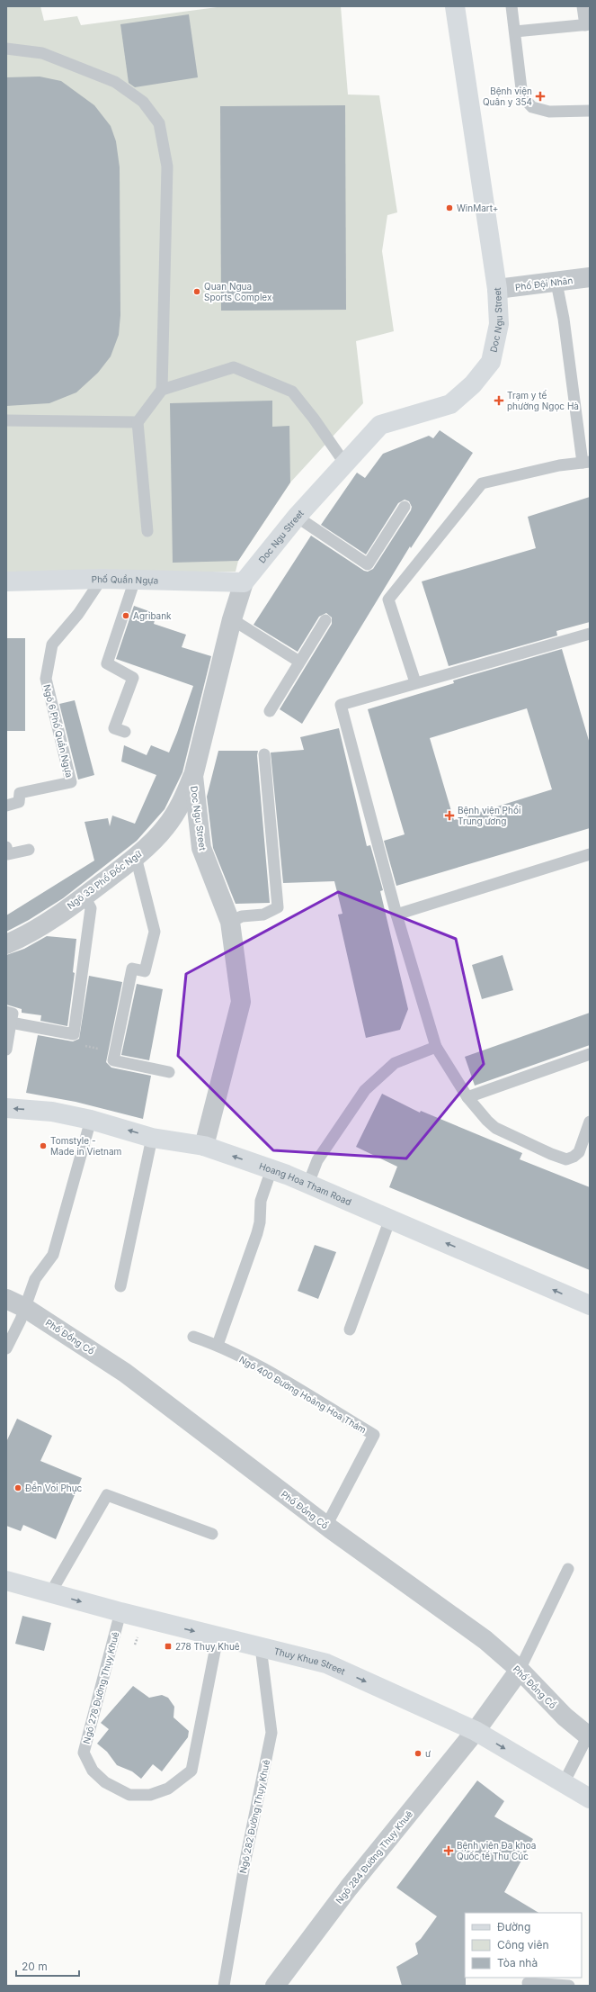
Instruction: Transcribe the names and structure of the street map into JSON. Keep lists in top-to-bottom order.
{
  "streets": {
    "main road": [
      "Doc Ngu Street",
      "Phố Quần Ngựa",
      "Hoang Hoa Tham Road",
      "Thuy Khue Street"
    ],
    "street": [
      "Phố Đội Nhân",
      "Ngõ 33 Phố Đốc Ngữ",
      "Phố Đồng Cổ",
      "Ngõ 284 Đường Thụy Khuê"
    ],
    "lane": [
      "Ngõ 6 Phố Quần Ngựa",
      "Ngõ 400 Đường Hoàng Hoa Thám",
      "Ngõ 278 Đường Thụy Khuê",
      "Ngõ 282 Đường Thụy Khuê"
    ]
  },
  "crossings": [
    ["Phố Đội Nhân", "Doc Ngu Street"],
    ["Doc Ngu Street", "Phố Quần Ngựa"],
    ["Doc Ngu Street", "Ngõ 33 Phố Đốc Ngữ"],
    ["Doc Ngu Street", "Hoang Hoa Tham Road"],
    ["Phố Quần Ngựa", "Ngõ 6 Phố Quần Ngựa"],
    ["Phố Đồng Cổ", "Ngõ 400 Đường Hoàng Hoa Thám"],
    ["Phố Đồng Cổ", "Ngõ 284 Đường Thụy Khuê"],
    ["Thuy Khue Street", "Ngõ 278 Đường Thụy Khuê"],
    ["Thuy Khue Street", "Ngõ 282 Đường Thụy Khuê"],
    ["Thuy Khue Street", "Ngõ 284 Đường Thụy Khuê"]
  ],
  "one_way": ["Hoang Hoa Tham Road", "Thuy Khue Street"],
  "places": {
    "health": [
      "Bệnh viện Quân y 354",
      "Trạm y tế phường Ngọc Hà",
      "Bệnh viện Phổi Trung ương",
      "Bệnh viện Đa khoa Quốc tế Thu Cúc"
    ],
    "other": [
      "WinMart+",
      "Quan Ngua Sports Complex",
      "Agribank",
      "Tomstyle - Made in Vietnam",
      "Đền Voi Phục",
      "ư"
    ],
    "transit": ["278 Thụy Khuê"]
  },
  "legend": ["Đường", "Công viên", "Tòa nhà"],
  "scale_bar": "20 m"
}
